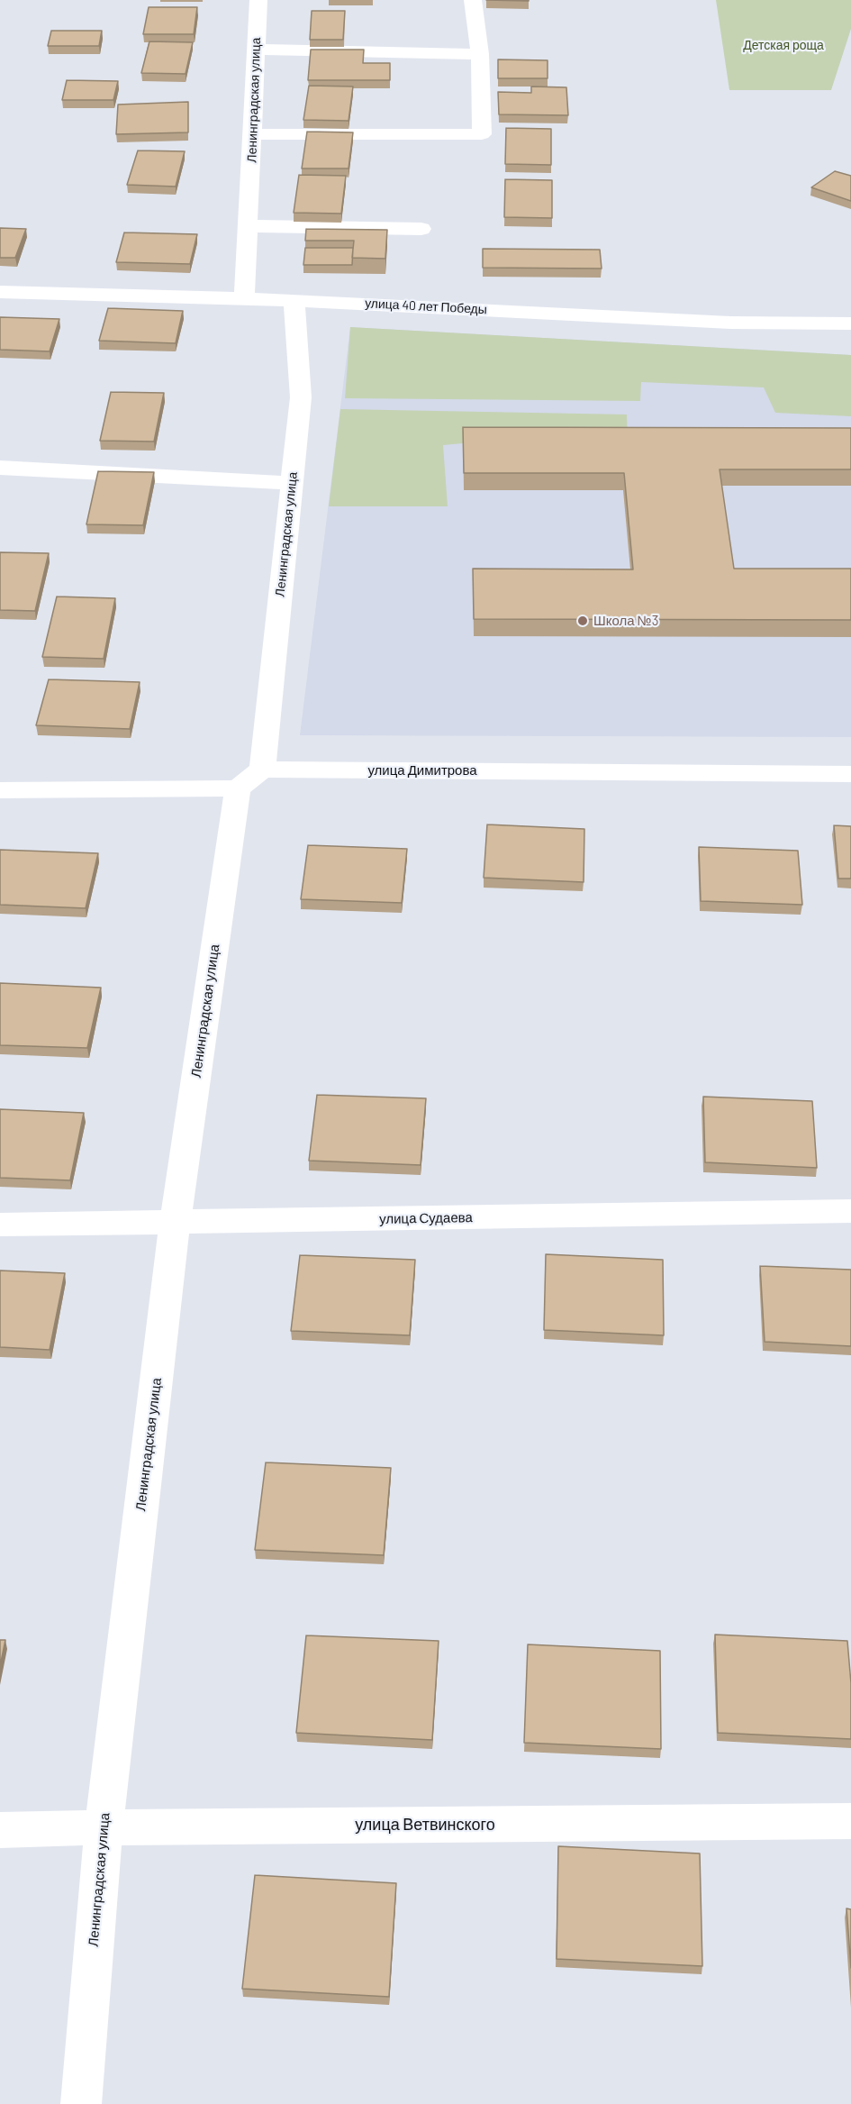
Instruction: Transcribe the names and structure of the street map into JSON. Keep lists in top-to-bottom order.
{
  "streets": {
    "street": [
      "Ленинградская улица",
      "улица 40 лет Победы",
      "улица Димитрова",
      "улица Судаева",
      "улица Ветвинского"
    ]
  },
  "crossings": [
    ["Ленинградская улица", "улица 40 лет Победы"],
    ["Ленинградская улица", "улица Димитрова"],
    ["Ленинградская улица", "улица Судаева"],
    ["Ленинградская улица", "улица Ветвинского"]
  ],
  "parks": ["Детская роща"],
  "places": ["Школа №3"]
}
